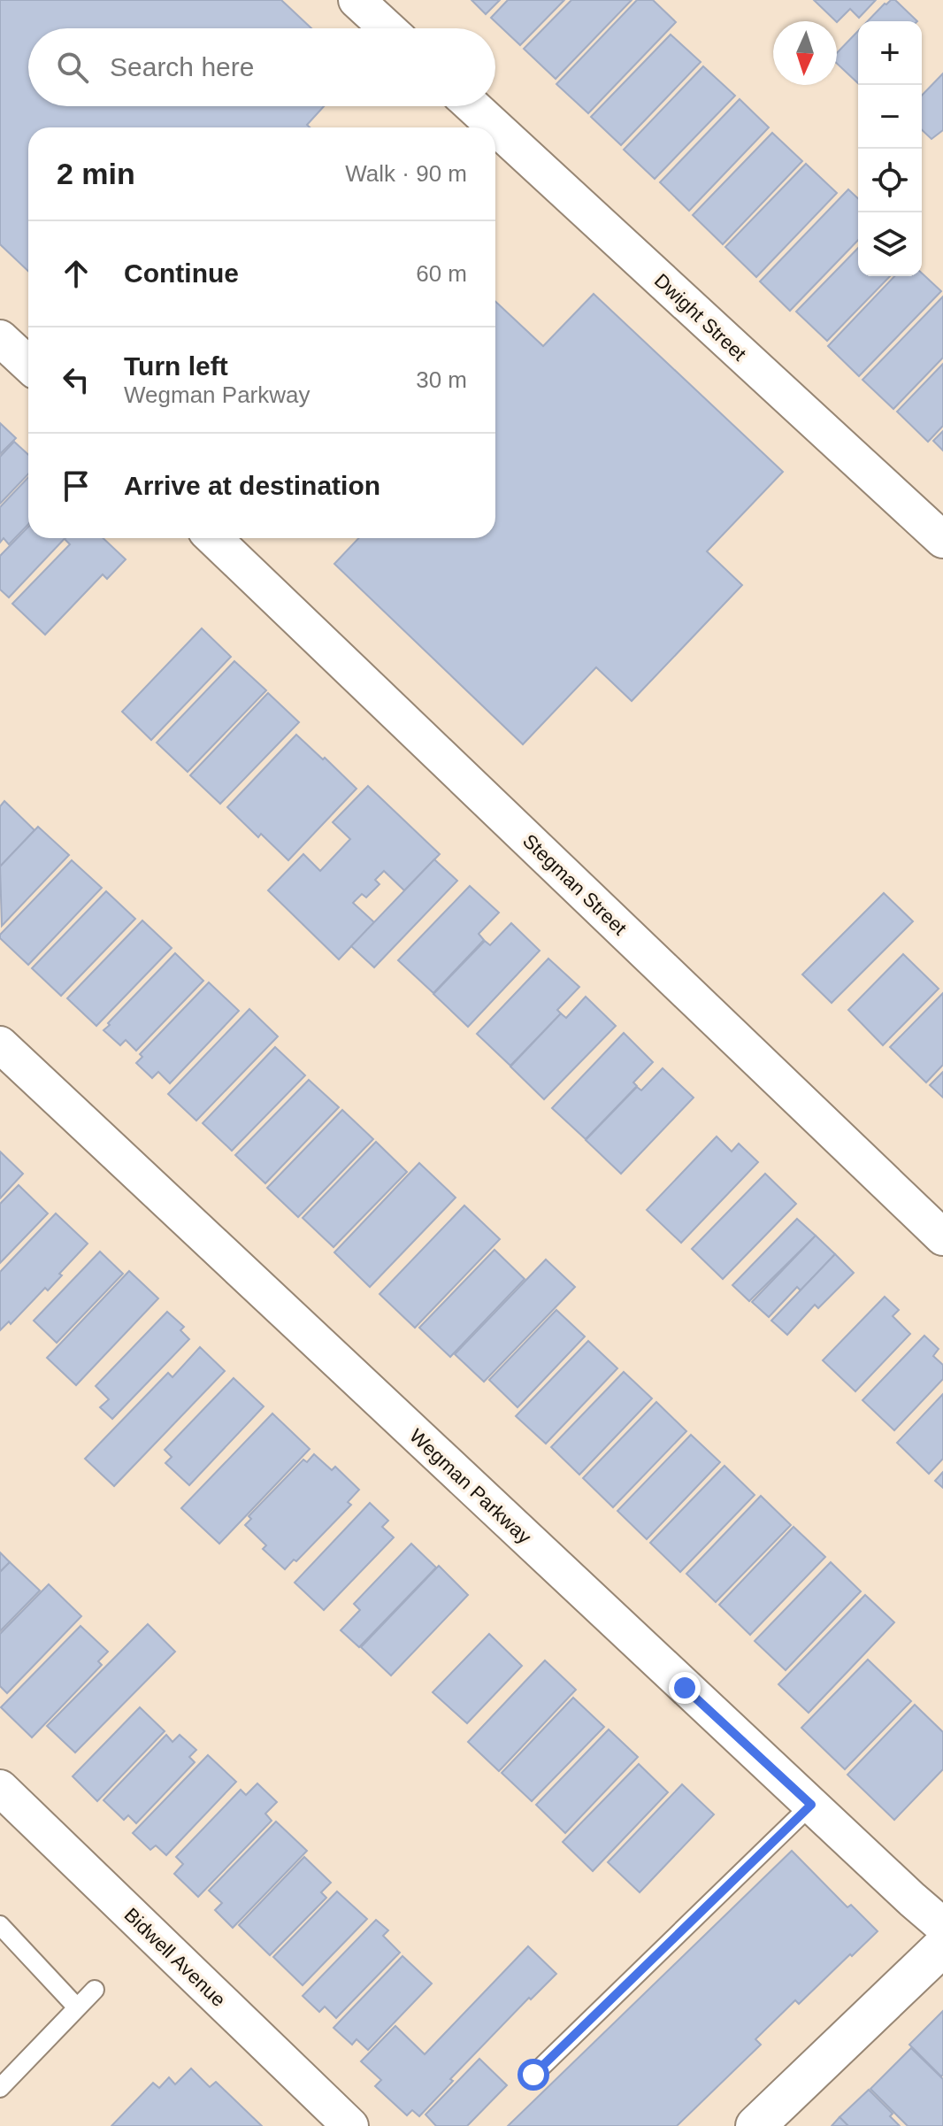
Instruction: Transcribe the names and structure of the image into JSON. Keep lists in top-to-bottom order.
{
  "streets": {
    "street": [
      "Dwight Street",
      "Stegman Street",
      "Wegman Parkway",
      "Bidwell Avenue"
    ]
  },
  "north": "bottom",
  "page": {
    "map_buttons": ["+", "−"],
    "search": "Search here",
    "heading": ["2 min", "Walk · 90 m"],
    "list": [
      ["Continue", "60 m"],
      ["Turn left", "Wegman Parkway", "30 m"],
      "Arrive at destination"
    ]
  }
}
